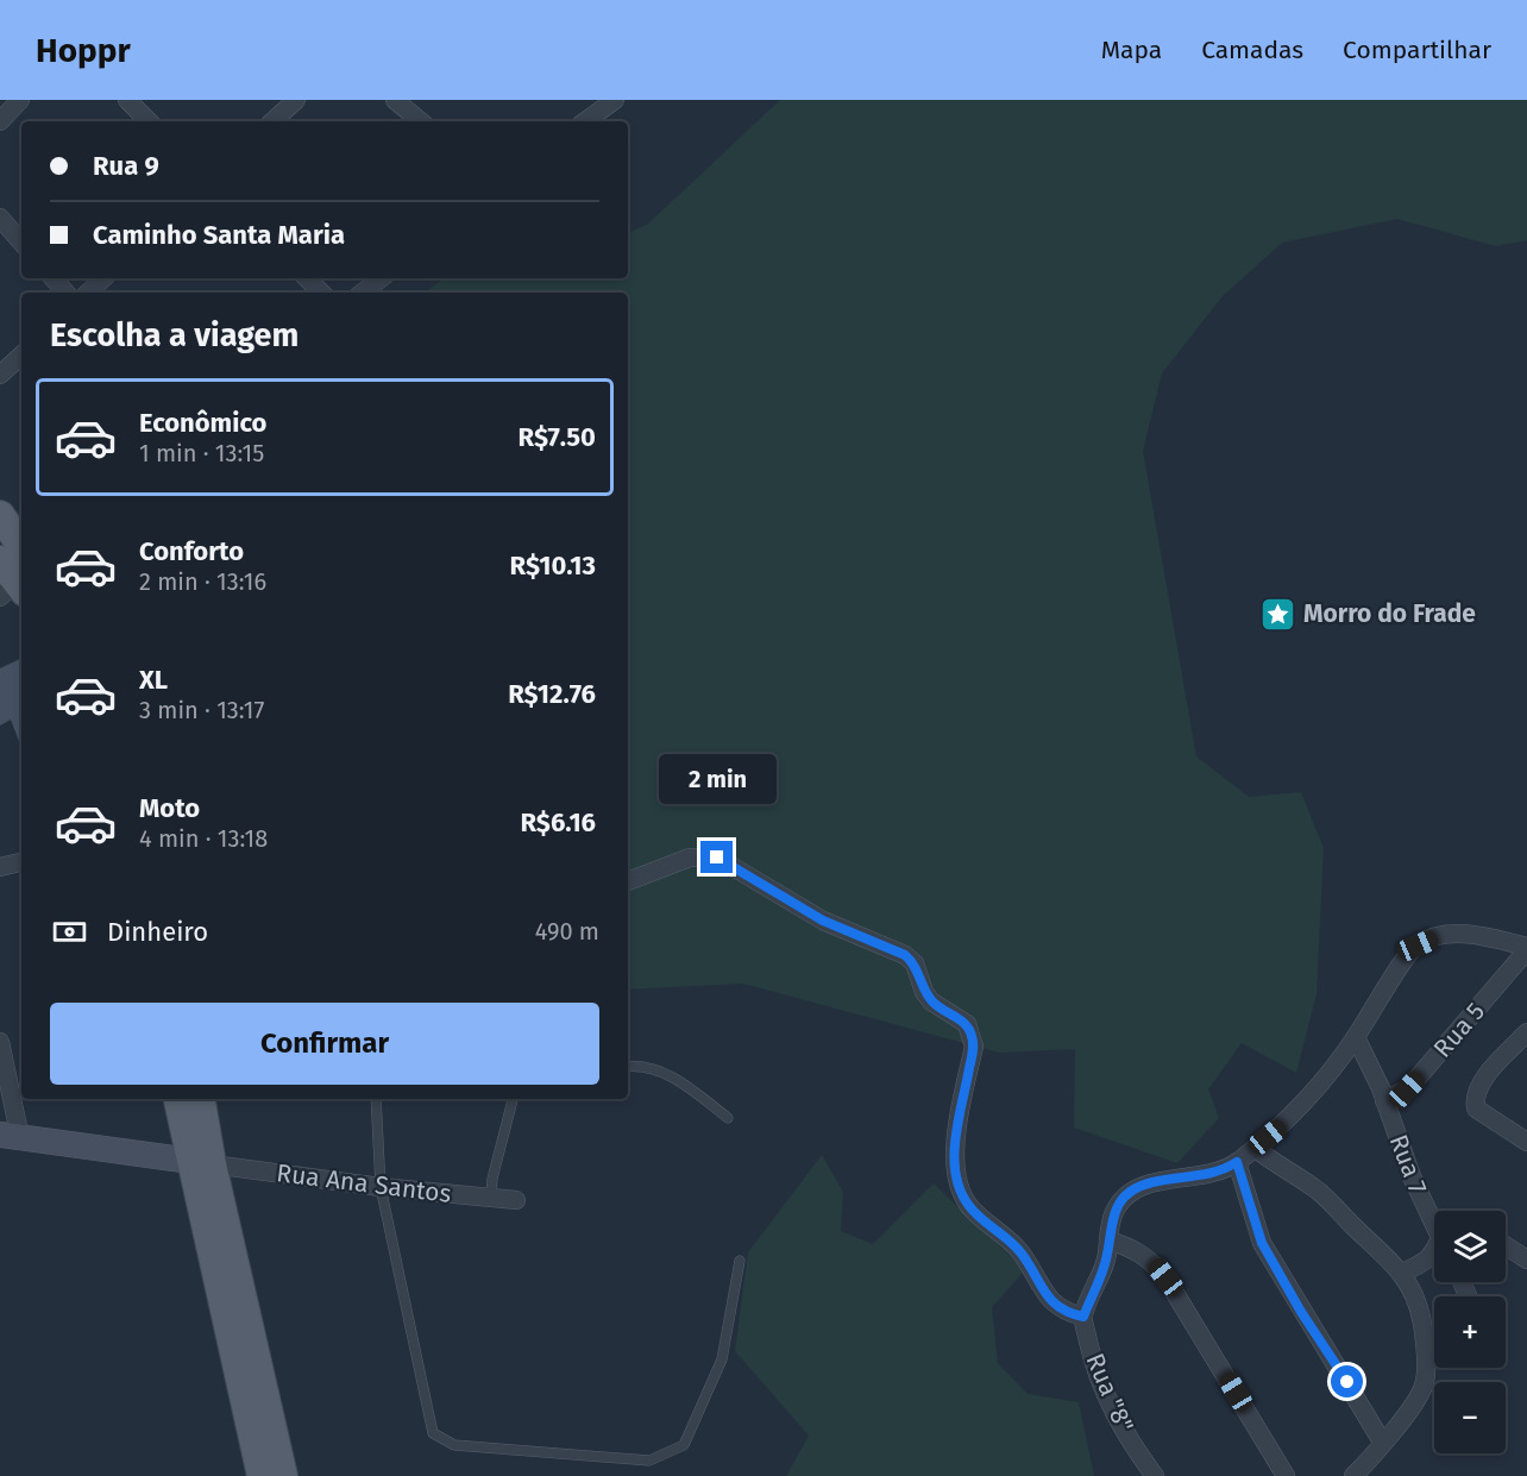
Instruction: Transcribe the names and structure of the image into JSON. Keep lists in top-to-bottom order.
{
  "streets": {
    "street": [
      "Rua 5",
      "Rua 7",
      "Rua Ana Santos",
      "Rua \"8\""
    ]
  },
  "crossings": [
    ["Rua 5", "Rua 7"]
  ],
  "places": {
    "place": ["Morro do Frade"]
  },
  "page": {
    "header": "Hoppr",
    "nav": ["Mapa", "Camadas", "Compartilhar"],
    "banner": ["Rua 9", "Caminho Santa Maria"],
    "heading": "Escolha a viagem",
    "list": [
      {
        "name": "Econômico",
        "note": "1 min · 13:15",
        "value": "R$7.50"
      },
      {
        "name": "Conforto",
        "note": "2 min · 13:16",
        "value": "R$10.13"
      },
      {
        "name": "XL",
        "note": "3 min · 13:17",
        "value": "R$12.76"
      },
      {
        "name": "Moto",
        "note": "4 min · 13:18",
        "value": "R$6.16"
      }
    ],
    "bubble": "2 min",
    "pay": ["Dinheiro", "490 m"],
    "buttons": "Confirmar",
    "map_buttons": ["+", "−"]
  }
}
